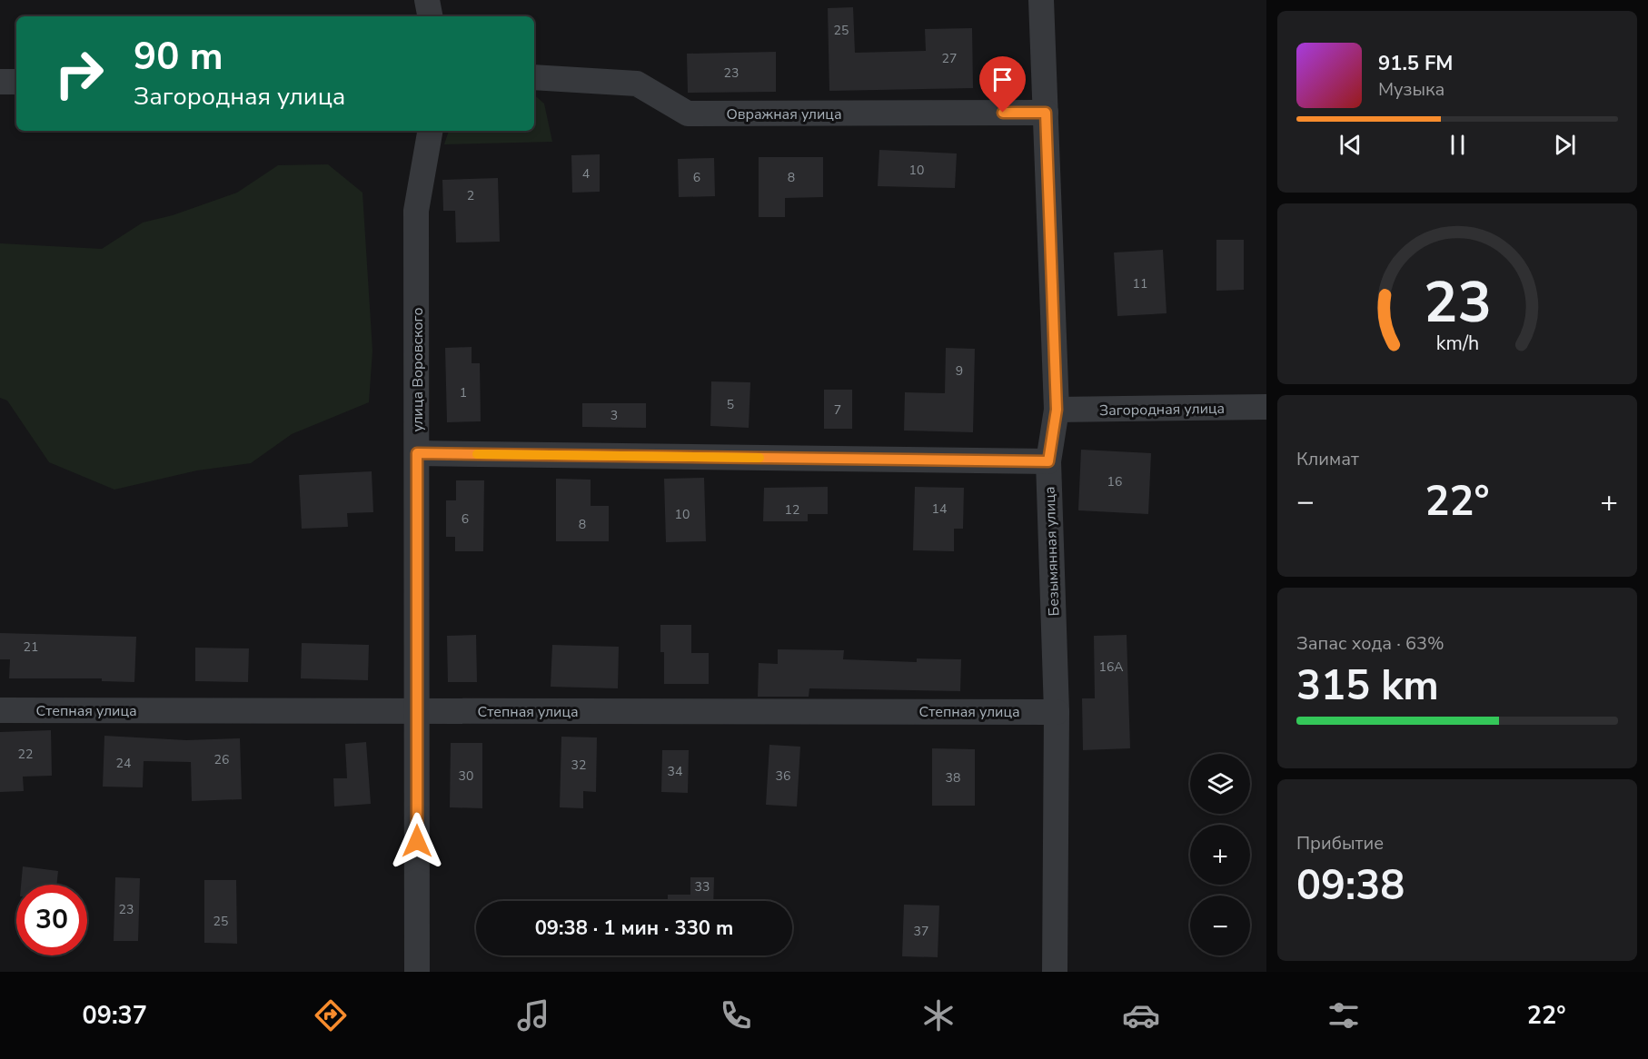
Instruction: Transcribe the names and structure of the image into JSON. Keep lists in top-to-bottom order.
{
  "streets": {
    "street": [
      "Овражная улица",
      "улица Воровского",
      "Загородная улица",
      "Безымянная улица",
      "Степная улица"
    ]
  },
  "crossings": [
    ["Овражная улица", "Безымянная улица"],
    ["улица Воровского", "Степная улица"],
    ["Загородная улица", "Безымянная улица"],
    ["Безымянная улица", "Степная улица"]
  ],
  "house_numbers": [
    "25",
    "27",
    "23",
    "10",
    "4",
    "6",
    "8",
    "2",
    "11",
    "9",
    "1",
    "5",
    "7",
    "3",
    "16",
    "14",
    "12",
    "10",
    "6",
    "8",
    "21",
    "16А",
    "22",
    "26",
    "24",
    "32",
    "34",
    "30",
    "36",
    "38",
    "33",
    "23",
    "25",
    "37"
  ],
  "page": {
    "turn": ["90 m", "Загородная улица"],
    "song": ["91.5 FM", "Музыка"],
    "tile": [
      "Климат",
      ["Запас хода · 63%", "315 km"],
      ["Прибытие", "09:38"]
    ],
    "heat": ["−", "22°", "+"],
    "map_buttons": ["+", "−"],
    "limit": "30",
    "trip": "09:38 · 1 мин · 330 m",
    "tabs": ["09:37", "22°"],
    "gauge": ["23", "km/h"]
  }
}
